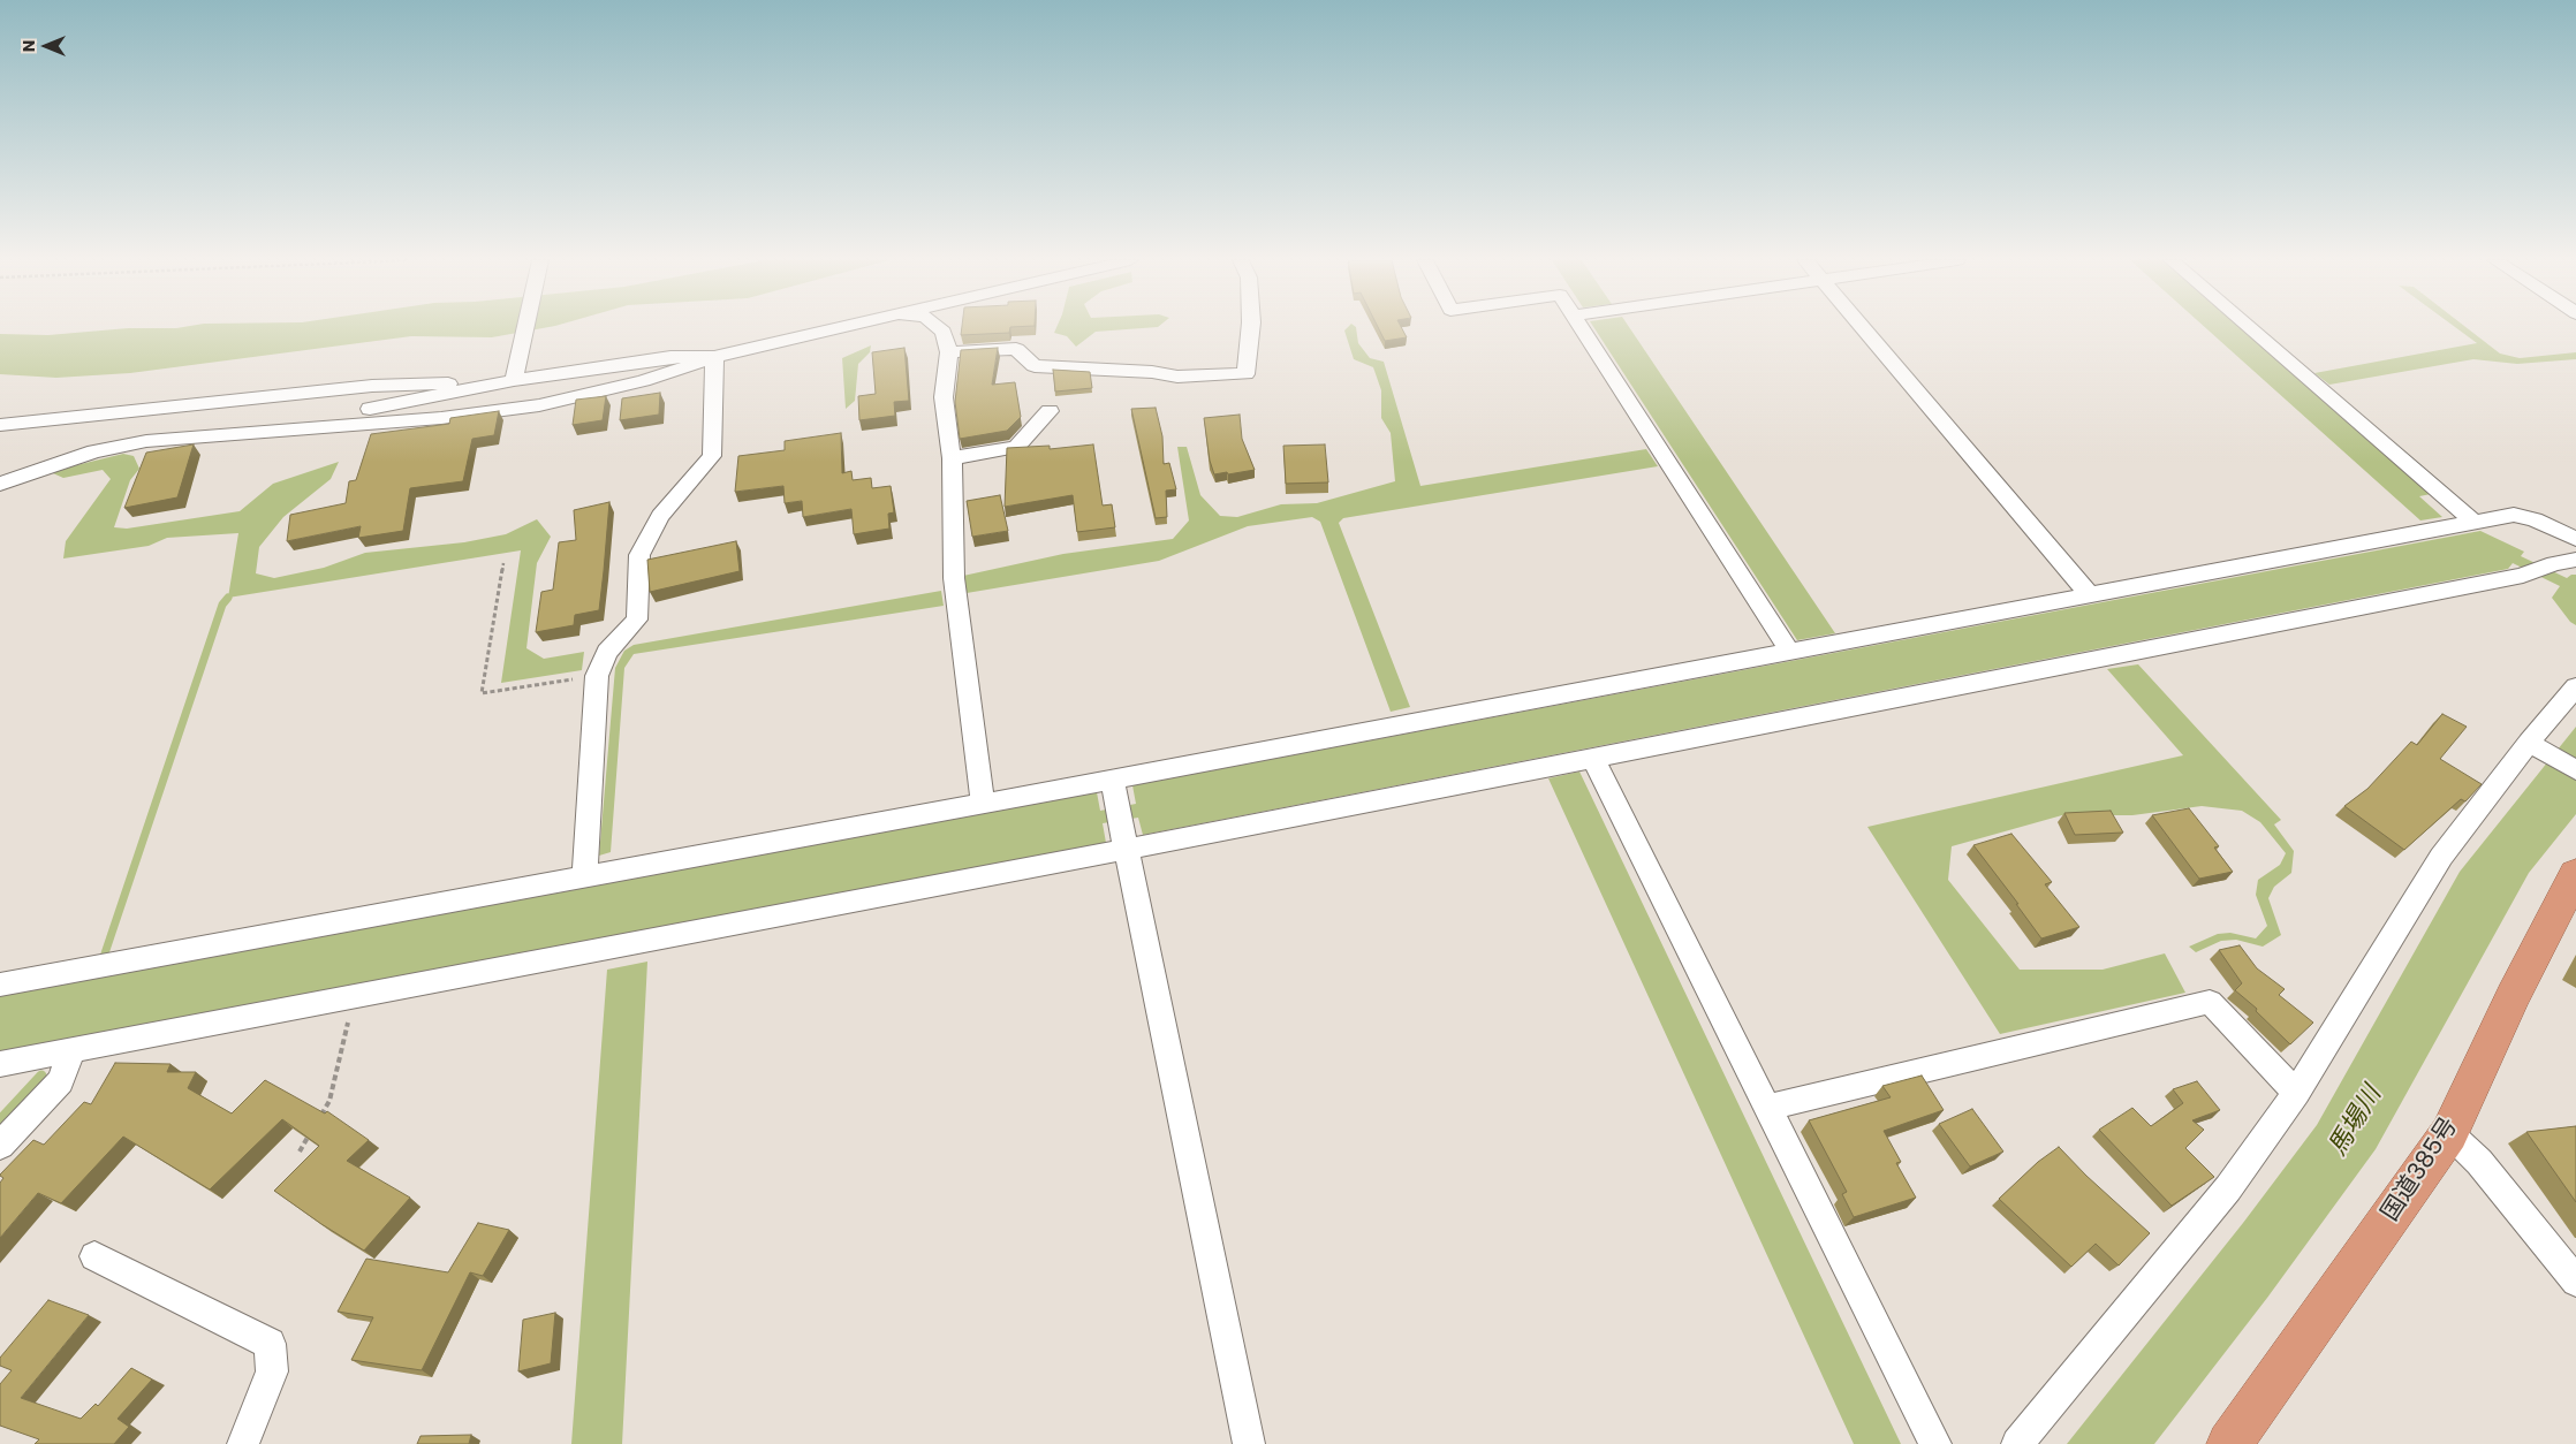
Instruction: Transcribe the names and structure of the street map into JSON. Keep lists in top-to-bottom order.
{
  "streets": {
    "highway": ["国道385号"]
  },
  "water": ["馬場川"],
  "north": "left"
}
